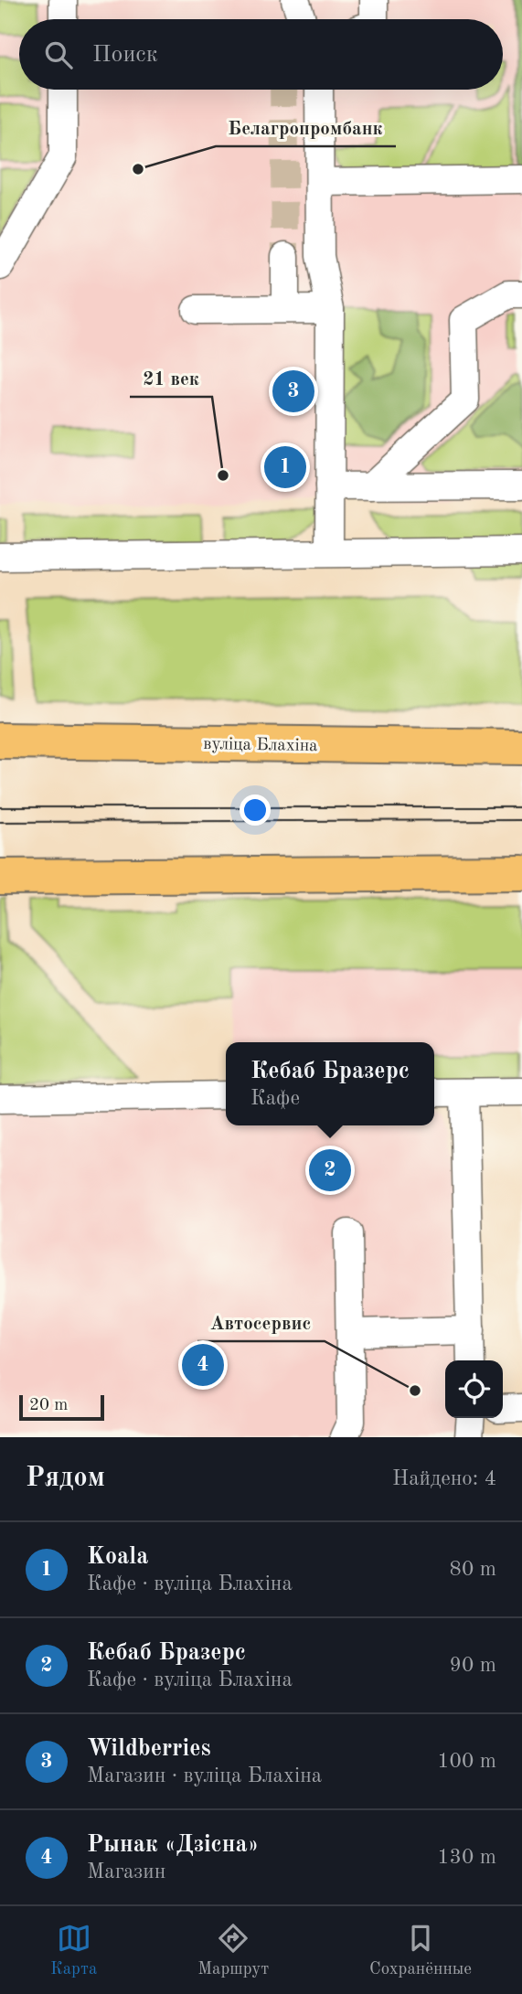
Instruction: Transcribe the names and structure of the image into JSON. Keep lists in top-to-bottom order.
{
  "streets": {
    "main road": ["вуліца Блахіна"]
  },
  "places": ["Белагропромбанк", "21 век", "Автосервис"],
  "scale_bar": "20 m",
  "page": {
    "search": "Поиск",
    "pins": [
      "3",
      "1",
      "2",
      "4"
    ],
    "popup": ["Кебаб Бразерс", "Кафе"],
    "scale": "20 m",
    "heading": ["Рядом", "Найдено: 4"],
    "list": [
      {
        "mark": "1",
        "name": "Koala",
        "note": "Кафе · вуліца Блахіна",
        "value": "80 m"
      },
      {
        "mark": "2",
        "name": "Кебаб Бразерс",
        "note": "Кафе · вуліца Блахіна",
        "value": "90 m"
      },
      {
        "mark": "3",
        "name": "Wildberries",
        "note": "Магазин · вуліца Блахіна",
        "value": "100 m"
      },
      {
        "mark": "4",
        "name": "Рынак «Дзісна»",
        "note": "Магазин",
        "value": "130 m"
      }
    ],
    "nav": ["Карта", "Маршрут", "Сохранённые"]
  }
}
